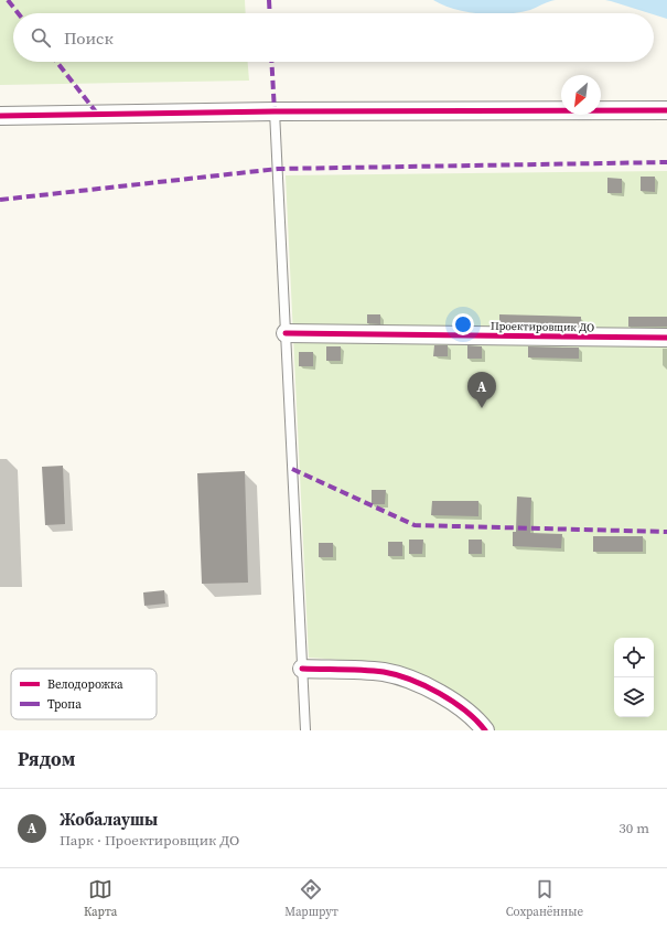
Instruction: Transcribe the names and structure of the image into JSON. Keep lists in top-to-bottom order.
{
  "streets": {
    "street": ["Проектировщик ДО"]
  },
  "legend": ["Велодорожка", "Тропа"],
  "north": "bottom left",
  "page": {
    "search": "Поиск",
    "pins": "A",
    "heading": "Рядом",
    "list": [
      {
        "mark": "A",
        "name": "Жобалаушы",
        "note": "Парк · Проектировщик ДО",
        "value": "30 m"
      }
    ],
    "nav": ["Карта", "Маршрут", "Сохранённые"]
  }
}
